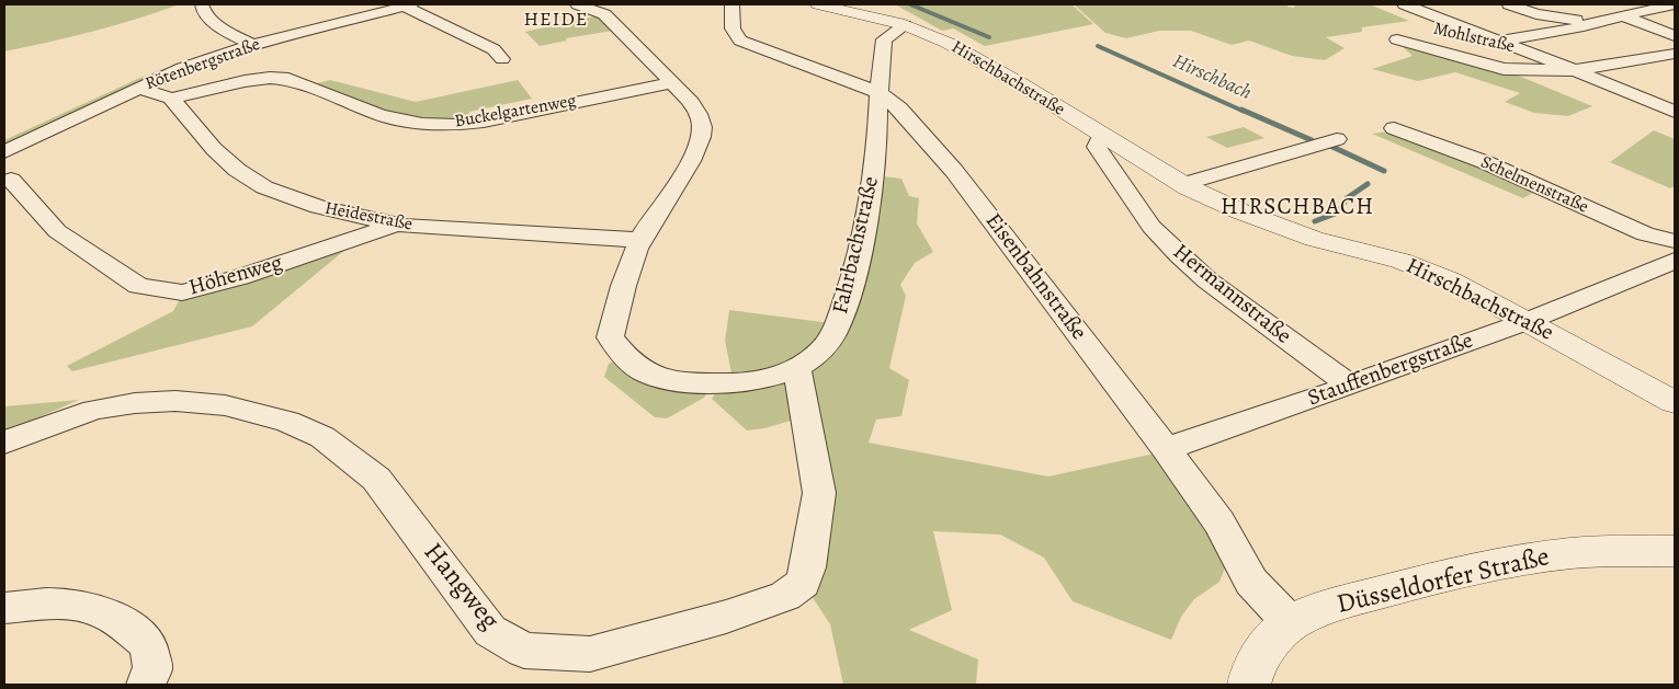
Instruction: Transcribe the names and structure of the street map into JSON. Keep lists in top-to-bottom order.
{
  "streets": {
    "street": [
      "Mohlstraße",
      "Rötenbergstraße",
      "Hirschbachstraße",
      "Buckelgartenweg",
      "Schelmenstraße",
      "Heidestraße",
      "Fahrbachstraße",
      "Höhenweg",
      "Eisenbahnstraße",
      "Hermannstraße",
      "Stauffenbergstraße",
      "Düsseldorfer Straße",
      "Hangweg"
    ]
  },
  "crossings": [
    ["Hirschbachstraße", "Fahrbachstraße"],
    ["Hirschbachstraße", "Hermannstraße"],
    ["Hirschbachstraße", "Stauffenbergstraße"],
    ["Buckelgartenweg", "Heidestraße"],
    ["Buckelgartenweg", "Fahrbachstraße"],
    ["Heidestraße", "Fahrbachstraße"],
    ["Heidestraße", "Höhenweg"],
    ["Fahrbachstraße", "Eisenbahnstraße"],
    ["Fahrbachstraße", "Hangweg"],
    ["Eisenbahnstraße", "Stauffenbergstraße"],
    ["Eisenbahnstraße", "Düsseldorfer Straße"],
    ["Hermannstraße", "Stauffenbergstraße"]
  ],
  "districts": ["HEIDE", "HIRSCHBACH"],
  "water": ["Hirschbach"]
}
